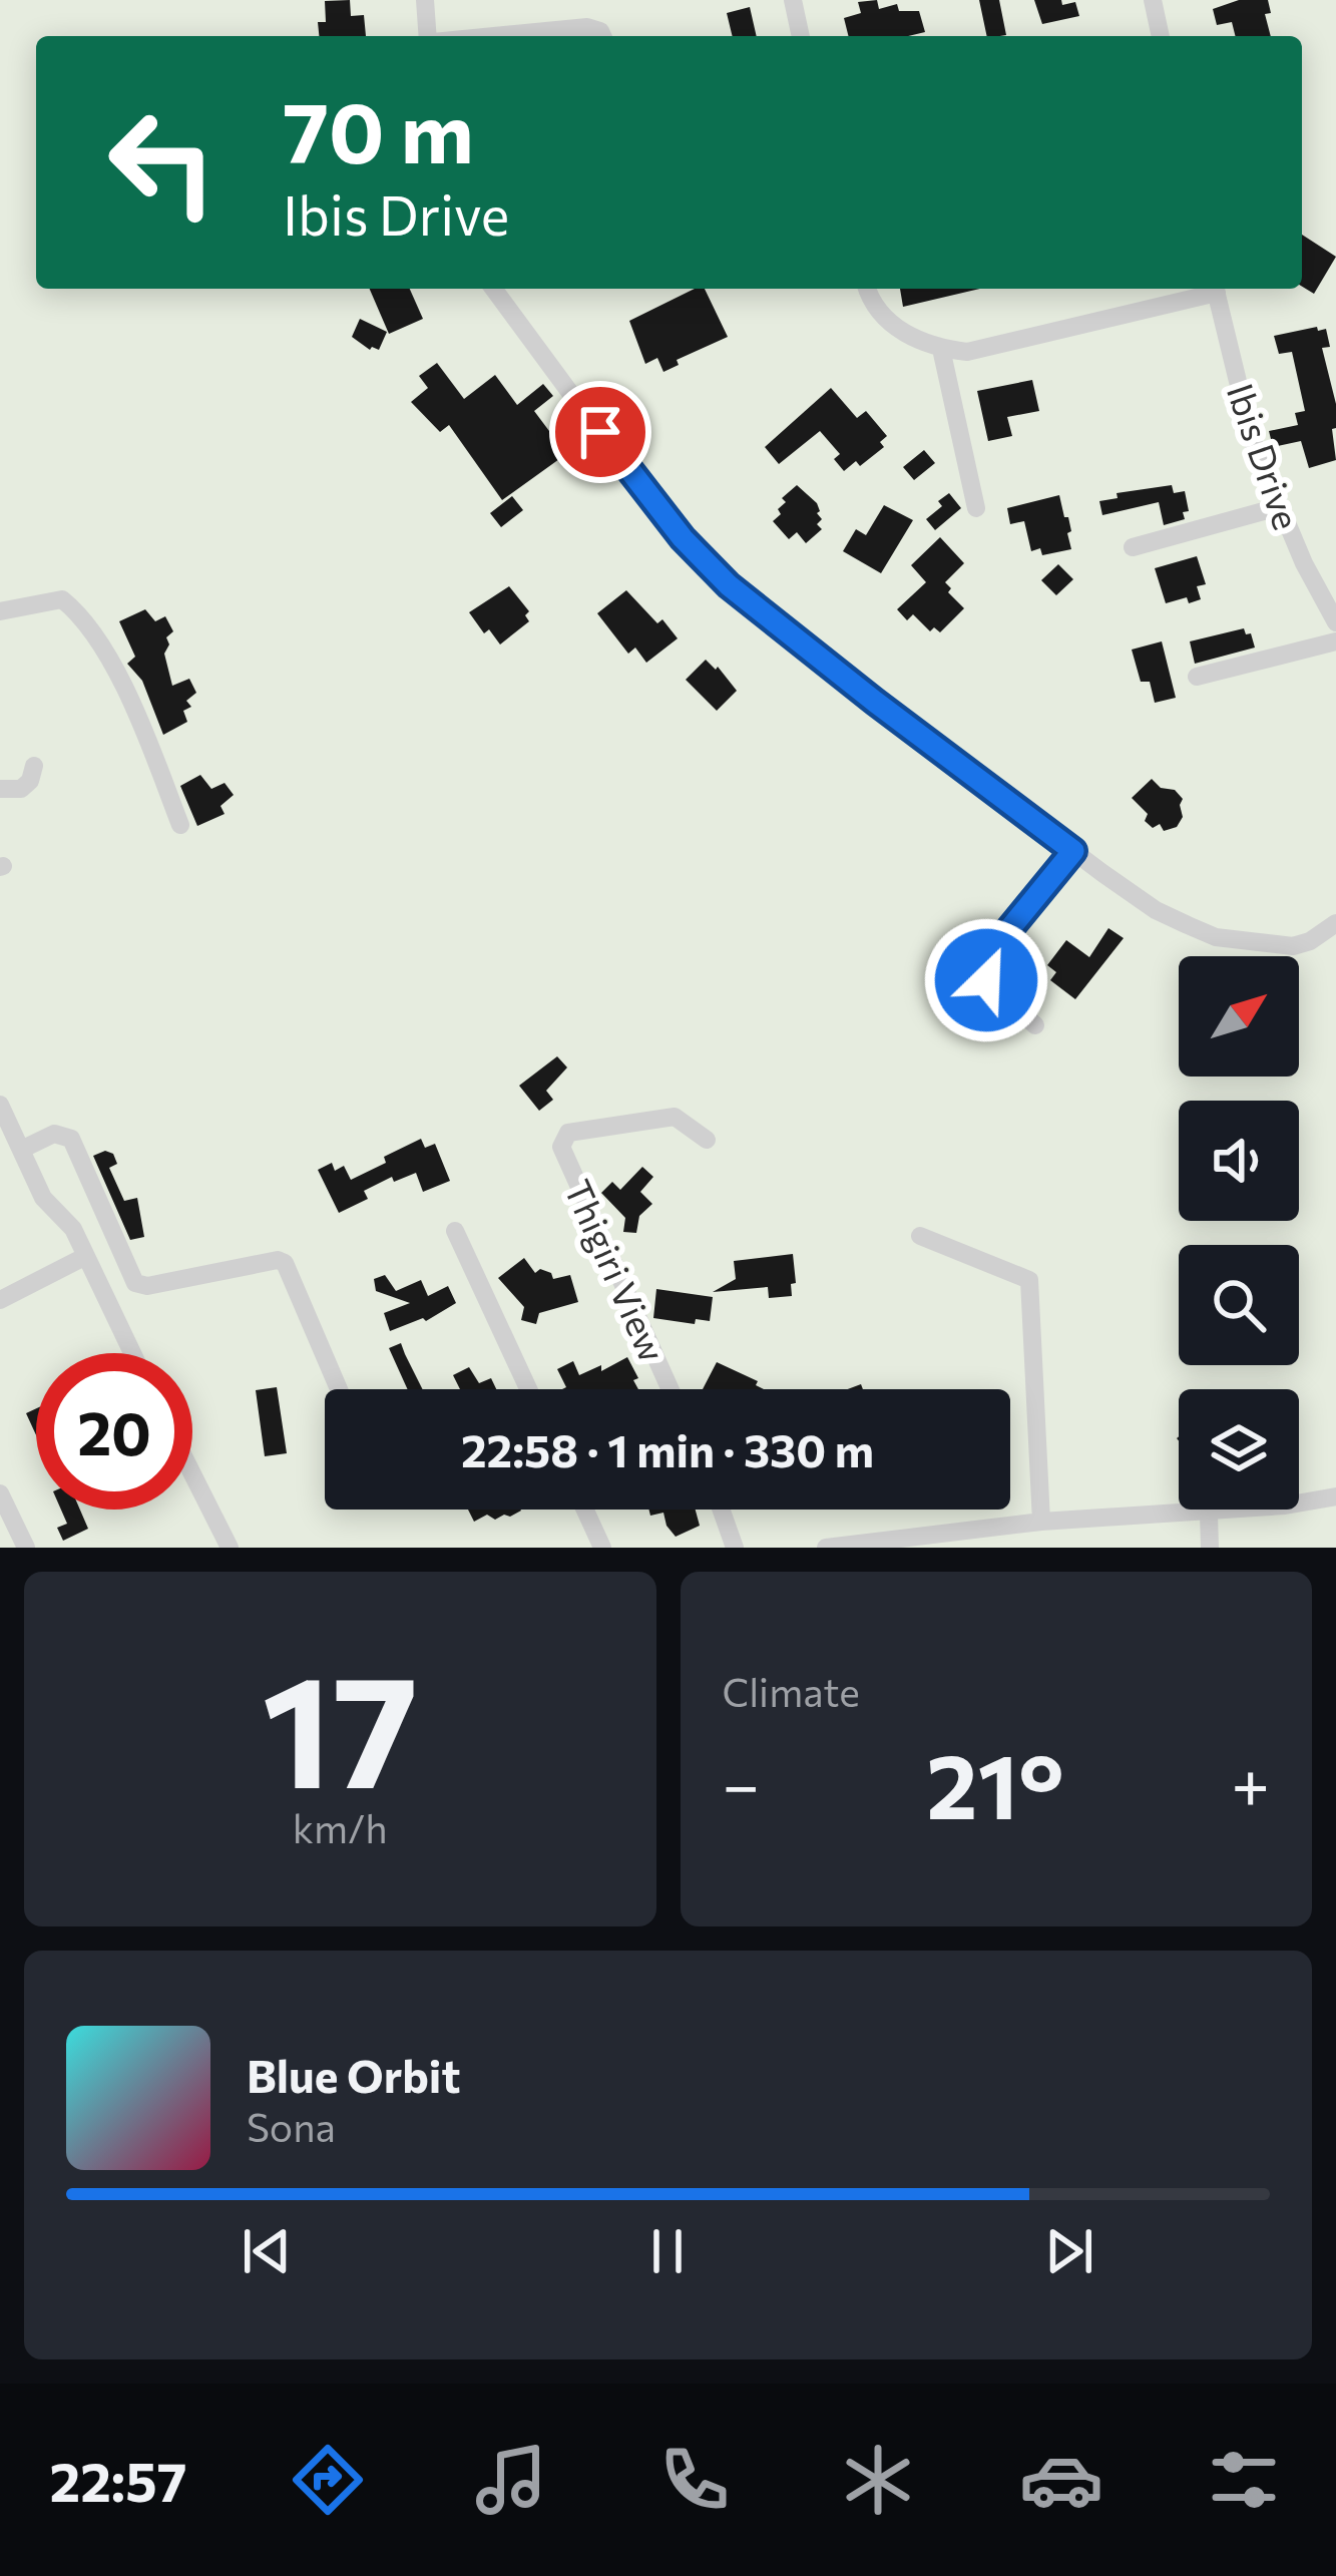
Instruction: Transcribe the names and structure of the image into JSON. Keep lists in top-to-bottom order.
{
  "streets": {
    "street": ["Ibis Drive", "Thigiri View"]
  },
  "north": "top right",
  "page": {
    "turn": ["70 m", "Ibis Drive"],
    "limit": "20",
    "trip": "22:58 · 1 min · 330 m",
    "tile": [
      ["17", "km/h"],
      "Climate"
    ],
    "heat": ["−", "21°", "+"],
    "song": ["Blue Orbit", "Sona"],
    "tabs": "22:57"
  }
}
